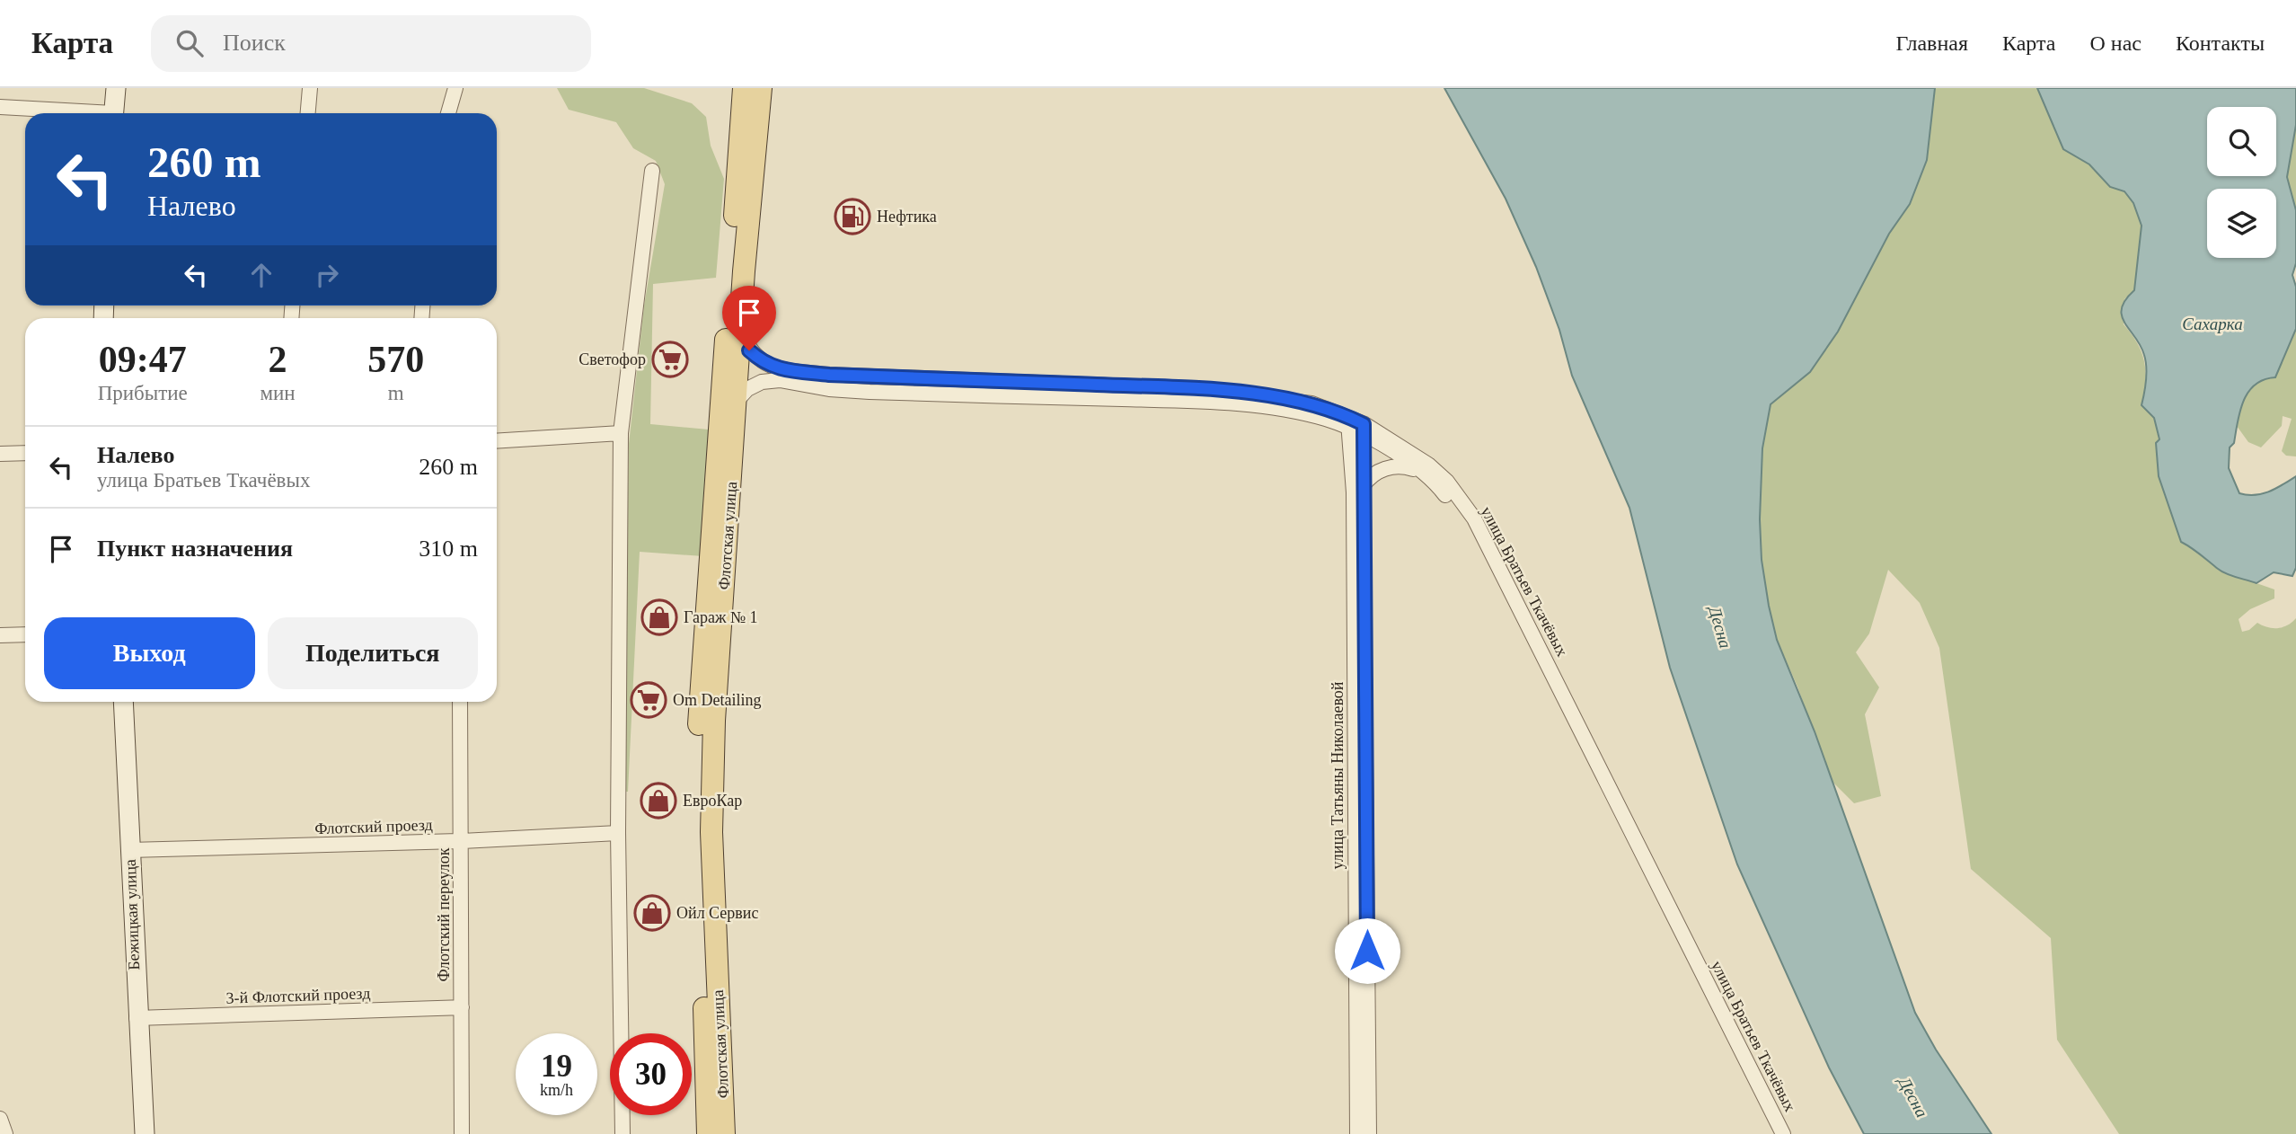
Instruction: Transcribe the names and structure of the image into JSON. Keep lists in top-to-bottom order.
{
  "streets": {
    "main road": ["Флотская улица"],
    "street": [
      "улица Братьев Ткачёвых",
      "улица Татьяны Николаевой",
      "Флотский проезд",
      "Бежицкая улица",
      "Флотский переулок",
      "3-й Флотский проезд"
    ]
  },
  "crossings": [
    ["Флотская улица", "улица Братьев Ткачёвых"],
    ["улица Братьев Ткачёвых", "улица Татьяны Николаевой"],
    ["Флотский проезд", "Бежицкая улица"],
    ["Флотский проезд", "Флотский переулок"],
    ["Бежицкая улица", "3-й Флотский проезд"],
    ["Флотский переулок", "3-й Флотский проезд"]
  ],
  "water": ["Сахарка", "Десна"],
  "places": {
    "fuel station": ["Нефтика"],
    "supermarket": ["Светофор", "Om Detailing"],
    "shop": ["Гараж № 1", "ЕвроКар", "Ойл Сервис"]
  },
  "page": {
    "header": "Карта",
    "search": "Поиск",
    "nav": [
      "Главная",
      "Карта",
      "О нас",
      "Контакты"
    ],
    "turn": ["260 m", "Налево"],
    "eta": [
      "09:47",
      "Прибытие",
      "2",
      "мин",
      "570",
      "m"
    ],
    "list": [
      {
        "name": "Налево",
        "note": "улица Братьев Ткачёвых",
        "value": "260 m"
      },
      {
        "name": "Пункт назначения",
        "value": "310 m"
      }
    ],
    "buttons": ["Выход", "Поделиться"],
    "speed": "19 km/h",
    "limit": "30"
  }
}
